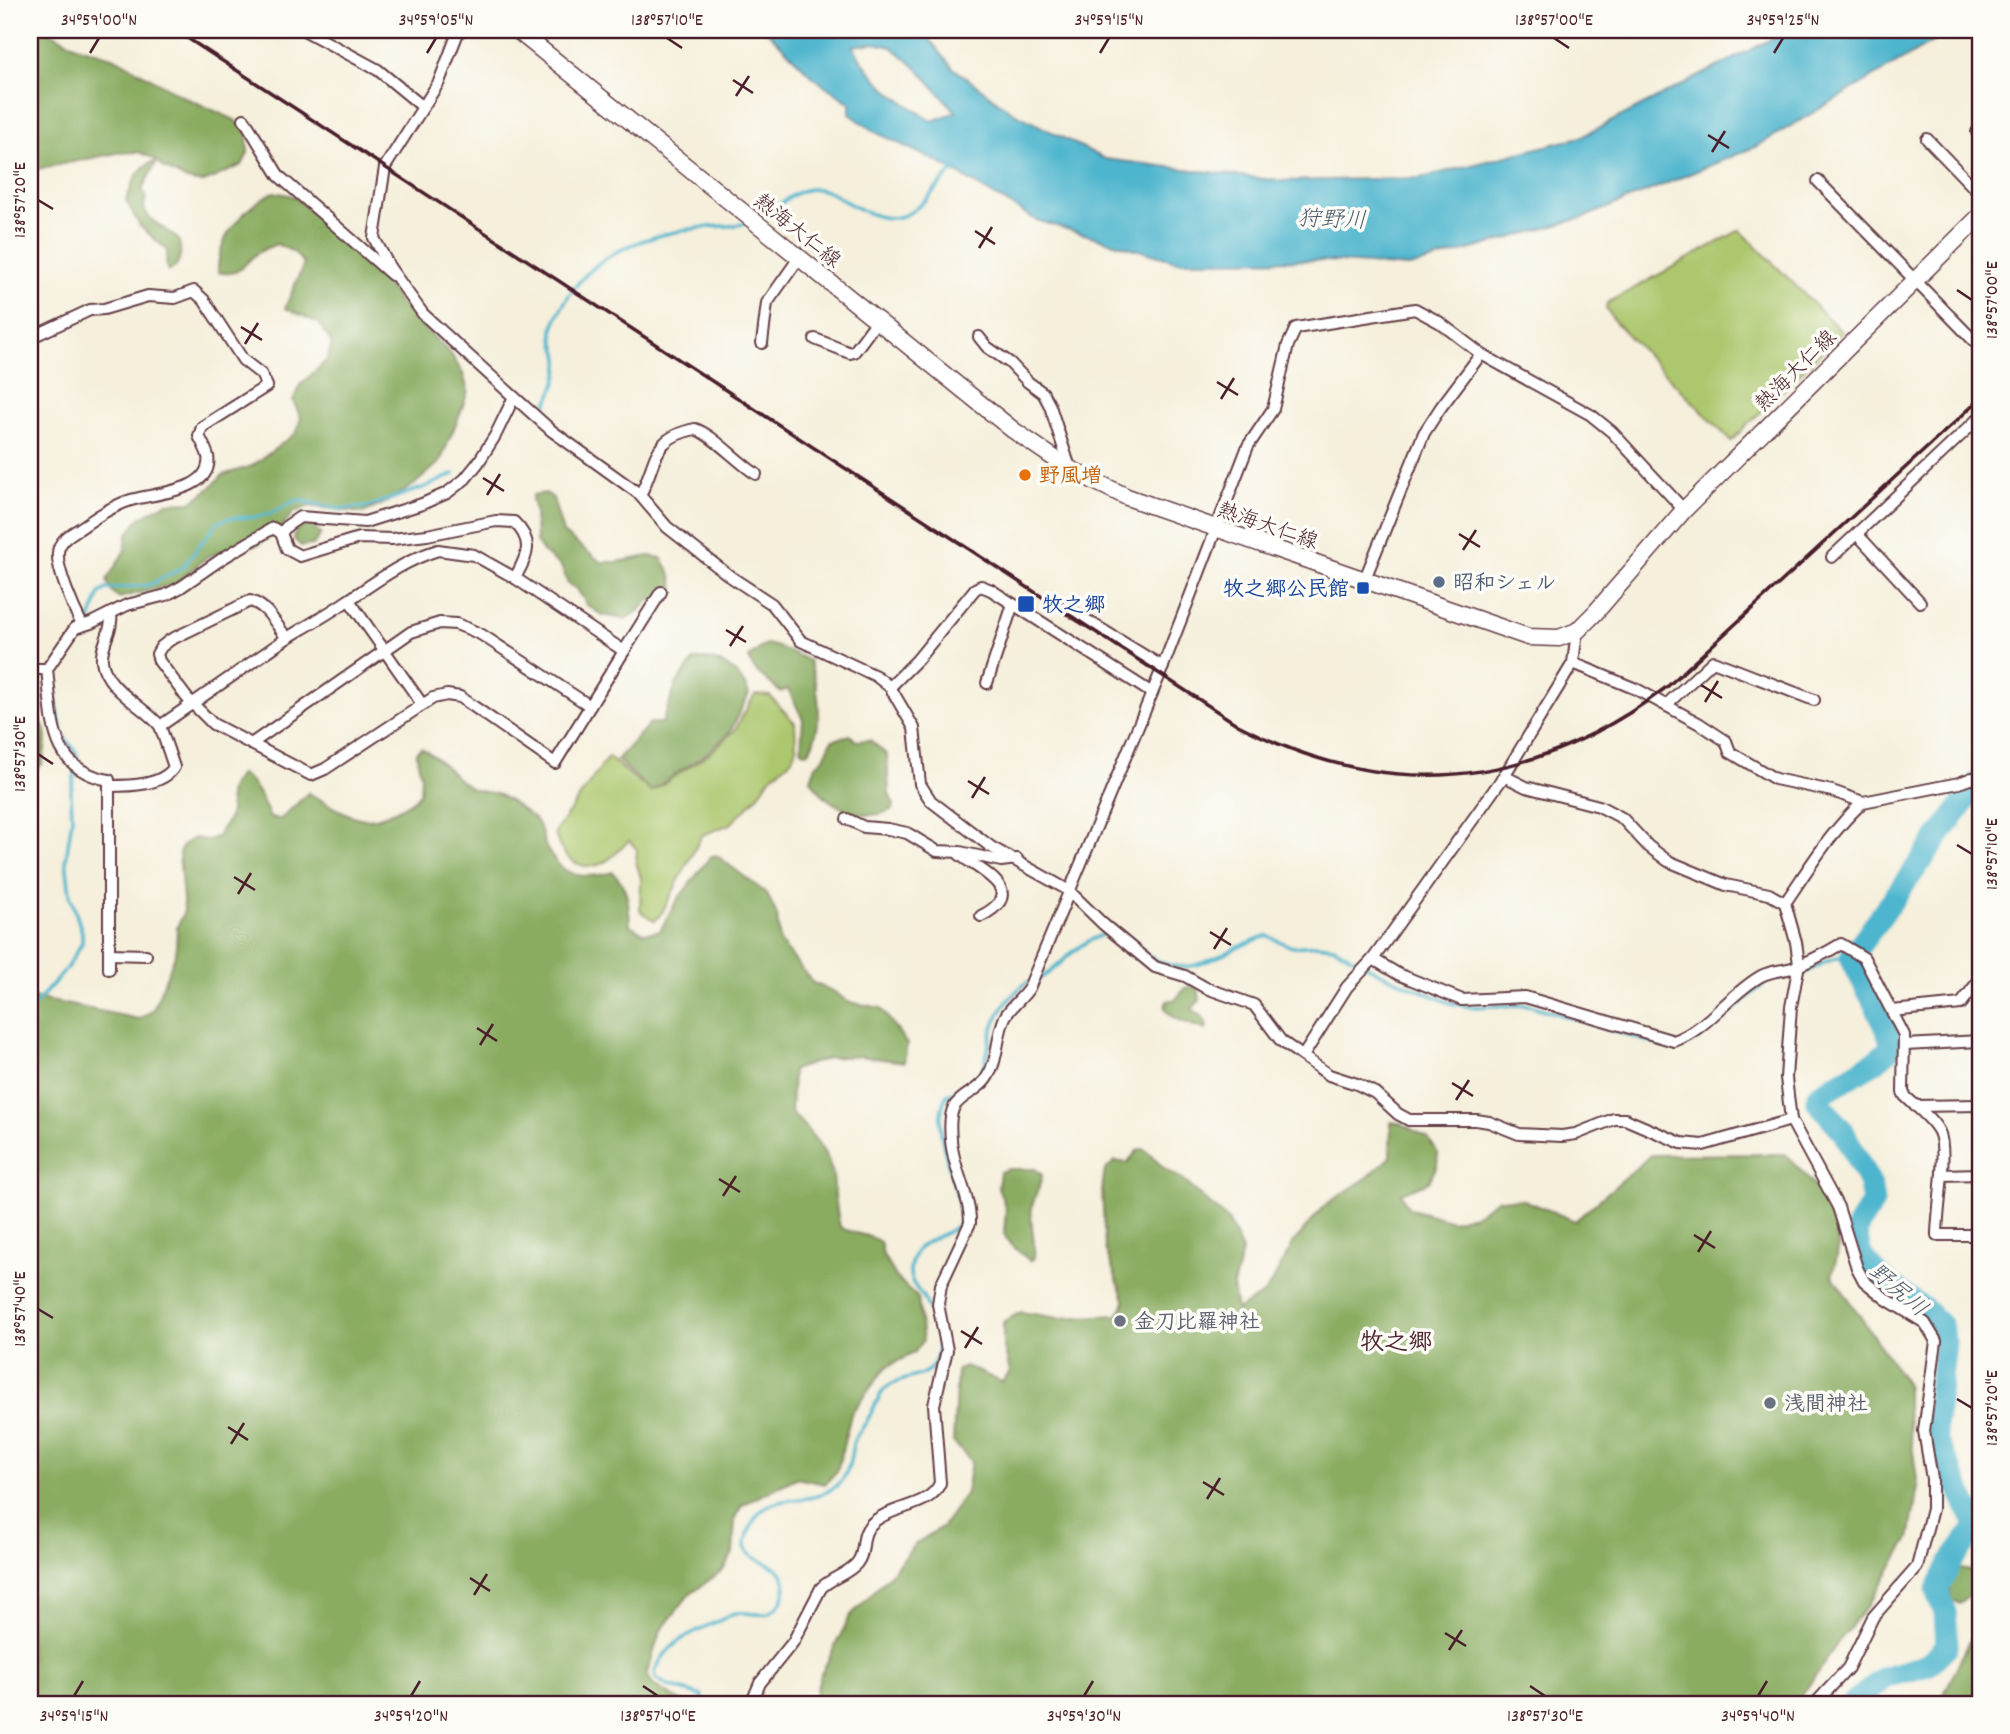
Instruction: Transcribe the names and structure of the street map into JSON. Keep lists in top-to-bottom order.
{
  "streets": {
    "main road": ["熱海大仁線"]
  },
  "districts": ["牧之郷"],
  "water": ["狩野川", "野尻川"],
  "places": {
    "other": [
      "野風増",
      "昭和シェル",
      "金刀比羅神社",
      "浅間神社"
    ],
    "transit": ["牧之郷公民館", "牧之郷"]
  },
  "coordinates": [
    "34°59'00\"N",
    "34°59'05\"N",
    "138°57'10\"E",
    "34°59'15\"N",
    "138°57'00\"E",
    "34°59'25\"N",
    "138°57'20\"E",
    "138°57'30\"E",
    "138°57'40\"E",
    "34°59'20\"N",
    "34°59'30\"N",
    "34°59'40\"N"
  ]
}
